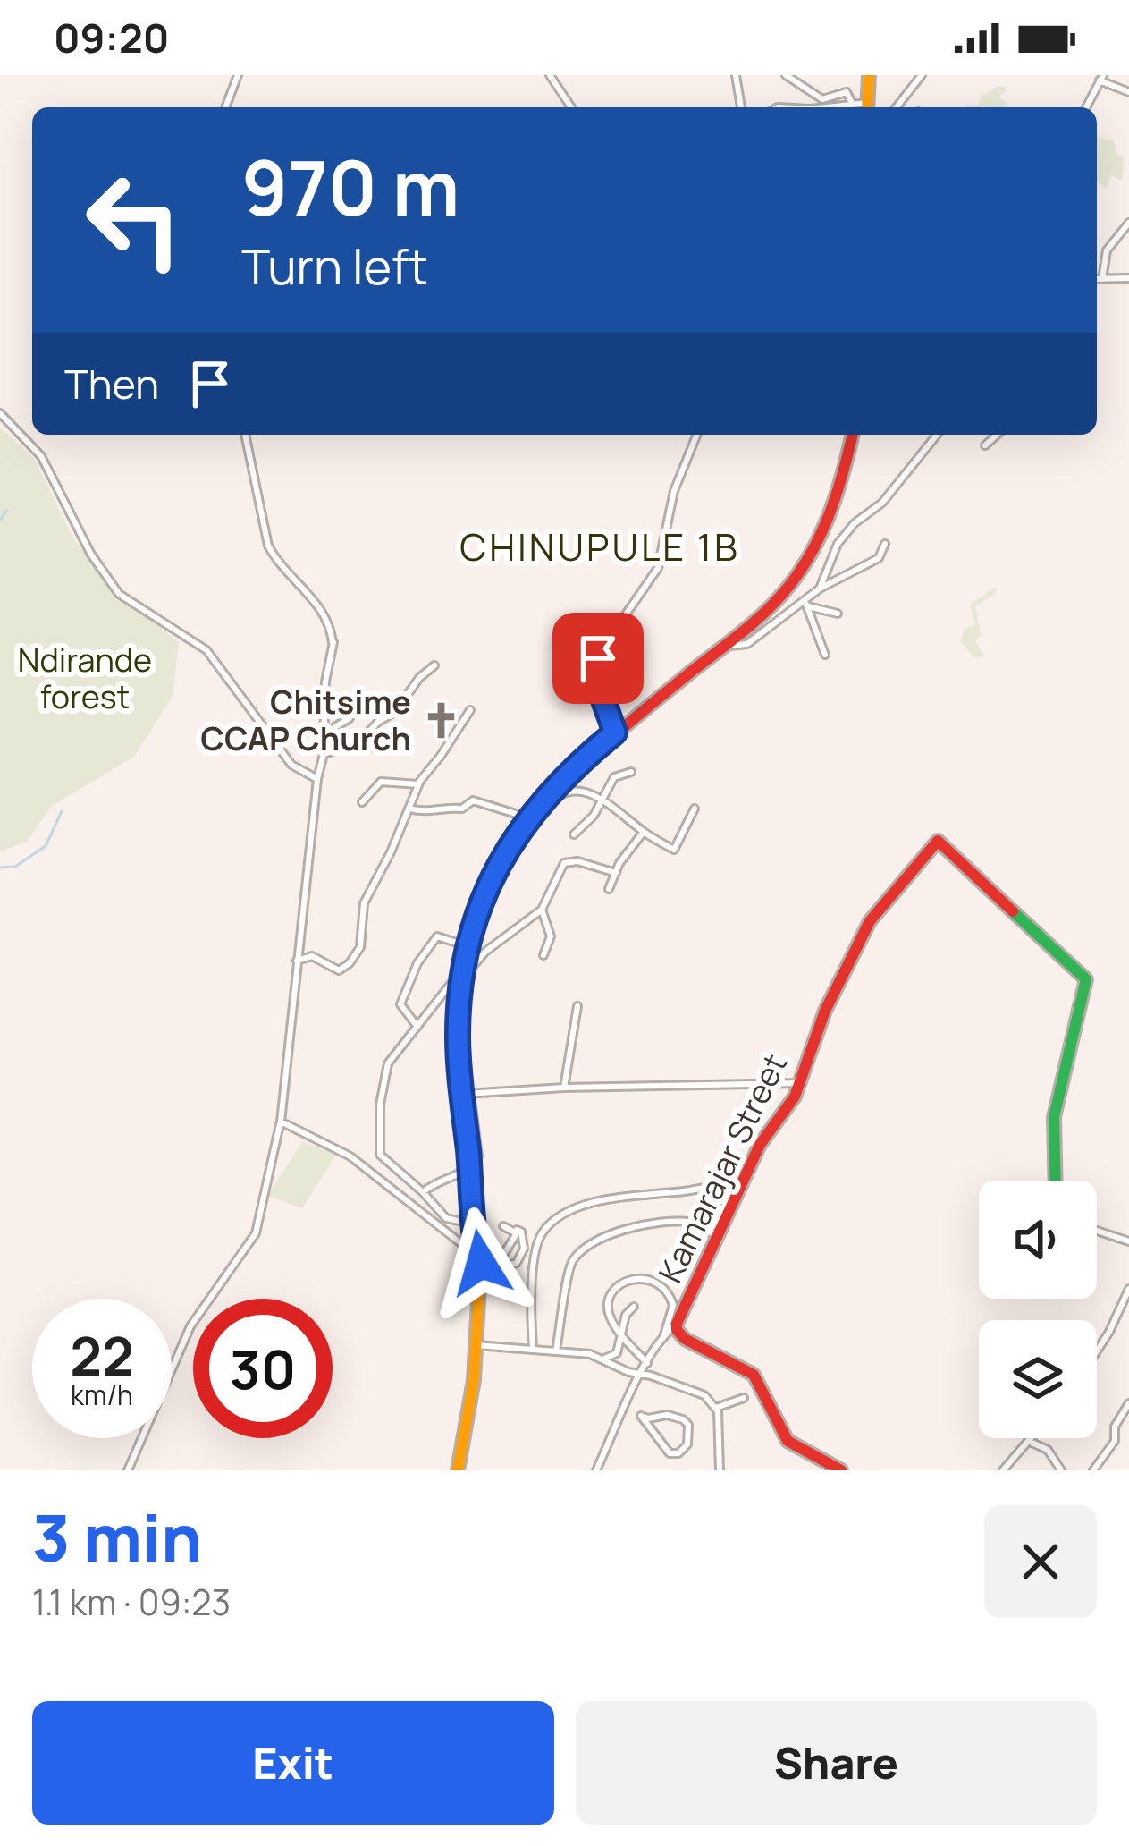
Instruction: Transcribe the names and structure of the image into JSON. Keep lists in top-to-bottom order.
{
  "streets": {
    "street": ["Kamarajar Street"]
  },
  "districts": ["CHINUPULE 1B"],
  "parks": ["Ndirande forest"],
  "places": {
    "church": ["Chitsime CCAP Church"]
  },
  "page": {
    "status": "09:20",
    "turn": ["970 m", "Turn left"],
    "then": "Then",
    "speed": "22 km/h",
    "limit": "30",
    "heading": ["3 min", "1.1 km · 09:23"],
    "buttons": ["Exit", "Share"]
  }
}
